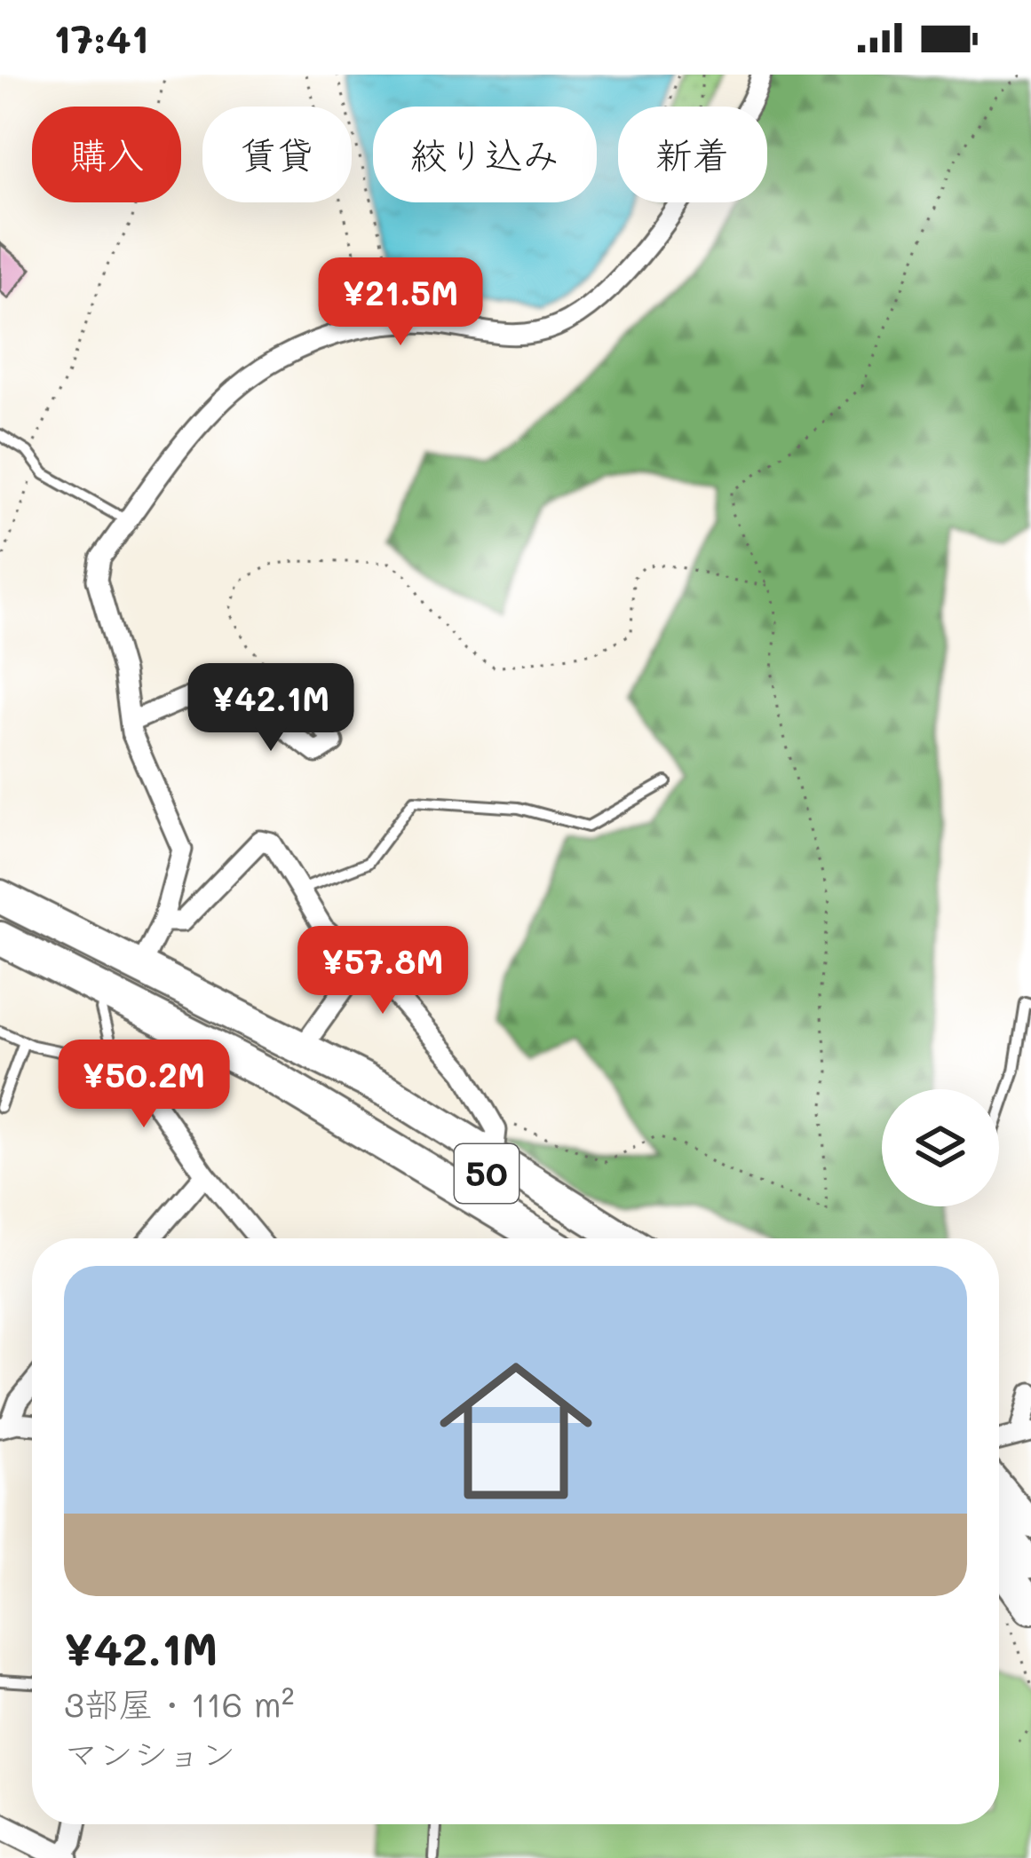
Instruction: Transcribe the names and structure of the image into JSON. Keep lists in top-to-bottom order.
{
  "streets": {
    "highway": ["50"]
  },
  "page": {
    "status": "17:41",
    "chip": [
      "購入",
      "賃貸",
      "絞り込み",
      "新着"
    ],
    "price": [
      "¥21.5M",
      "¥42.1M",
      "¥57.8M",
      "¥50.2M"
    ],
    "list": [
      {
        "name": "¥42.1M",
        "note": "3部屋 · 116 m² · マンション"
      }
    ]
  }
}
